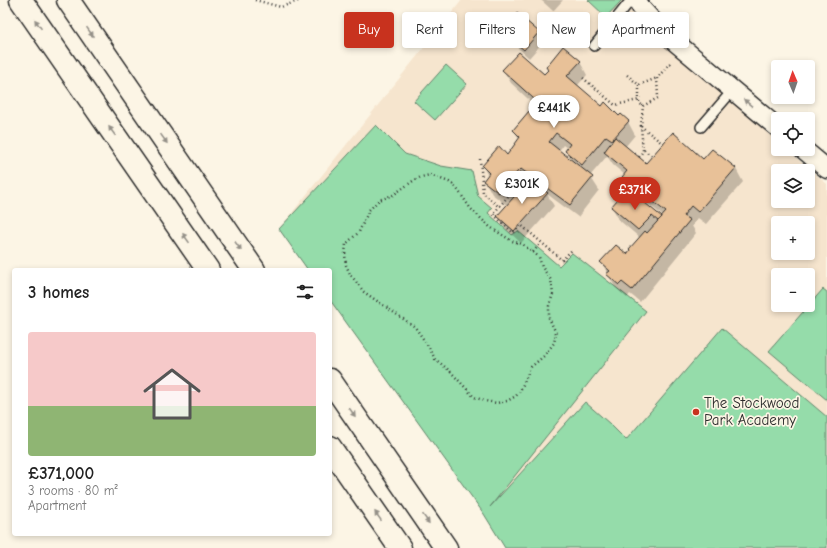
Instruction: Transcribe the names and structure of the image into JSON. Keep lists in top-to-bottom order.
{
  "places": ["The Stockwood Park Academy"],
  "north": "top",
  "page": {
    "chip": [
      "Buy",
      "Rent",
      "Filters",
      "New",
      "Apartment"
    ],
    "map_buttons": ["+", "−"],
    "price": ["£441K", "£301K", "£371K"],
    "heading": "3 homes",
    "list": [
      {
        "name": "£371,000",
        "note": "3 rooms · 80 m² · Apartment"
      }
    ]
  }
}
